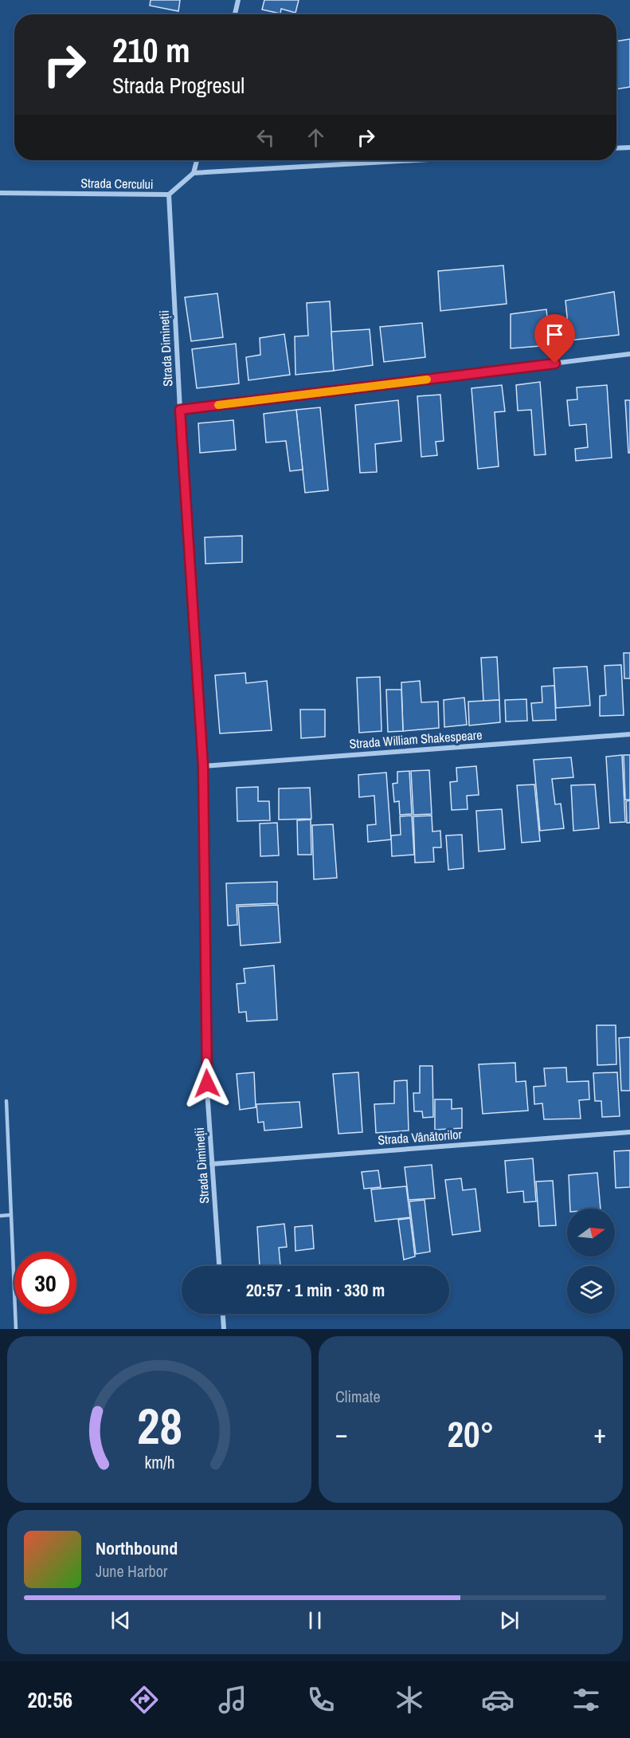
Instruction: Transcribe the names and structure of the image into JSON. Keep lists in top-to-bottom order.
{
  "streets": {
    "street": [
      "Strada Cercului",
      "Strada Dimineții",
      "Strada William Shakespeare",
      "Strada Vânătorilor"
    ]
  },
  "crossings": [
    ["Strada Cercului", "Strada Dimineții"],
    ["Strada Dimineții", "Strada William Shakespeare"],
    ["Strada Dimineții", "Strada Vânătorilor"]
  ],
  "north": "right",
  "page": {
    "turn": ["210 m", "Strada Progresul"],
    "limit": "30",
    "trip": "20:57 · 1 min · 330 m",
    "tile": "Climate",
    "heat": ["−", "20°", "+"],
    "song": ["Northbound", "June Harbor"],
    "tabs": "20:56",
    "gauge": ["28", "km/h"]
  }
}
